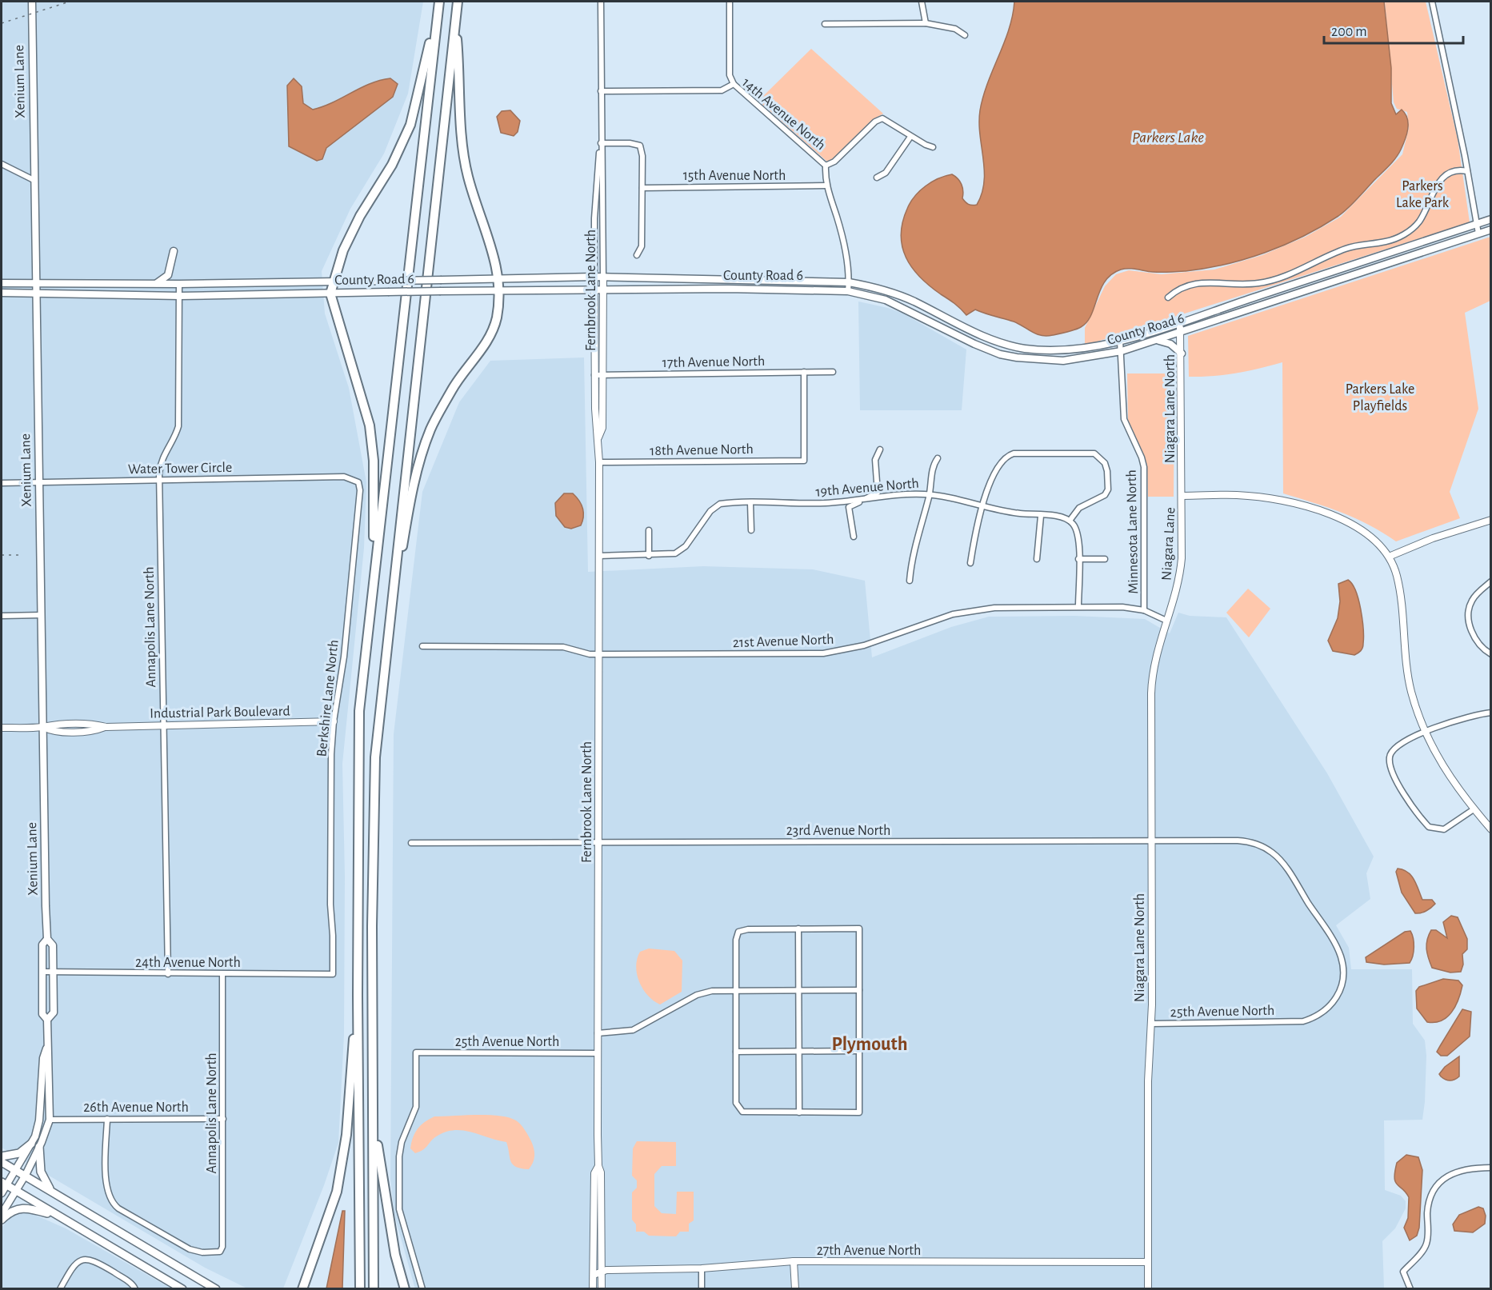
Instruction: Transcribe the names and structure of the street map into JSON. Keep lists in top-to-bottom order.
{
  "streets": {
    "main road": ["Xenium Lane", "County Road 6"],
    "street": [
      "14th Avenue North",
      "15th Avenue North",
      "Fernbrook Lane North",
      "17th Avenue North",
      "Niagara Lane North",
      "18th Avenue North",
      "Water Tower Circle",
      "19th Avenue North",
      "Minnesota Lane North",
      "Niagara Lane",
      "Annapolis Lane North",
      "21st Avenue North",
      "Berkshire Lane North",
      "Industrial Park Boulevard",
      "23rd Avenue North",
      "24th Avenue North",
      "25th Avenue North",
      "26th Avenue North",
      "27th Avenue North"
    ]
  },
  "crossings": [
    ["Xenium Lane", "County Road 6"],
    ["Xenium Lane", "Water Tower Circle"],
    ["Xenium Lane", "Industrial Park Boulevard"],
    ["Xenium Lane", "24th Avenue North"],
    ["Xenium Lane", "26th Avenue North"],
    ["14th Avenue North", "Fernbrook Lane North"],
    ["County Road 6", "Fernbrook Lane North"],
    ["County Road 6", "Niagara Lane North"],
    ["County Road 6", "Minnesota Lane North"],
    ["County Road 6", "Annapolis Lane North"],
    ["Fernbrook Lane North", "17th Avenue North"],
    ["Fernbrook Lane North", "18th Avenue North"],
    ["Fernbrook Lane North", "19th Avenue North"],
    ["Fernbrook Lane North", "21st Avenue North"],
    ["Fernbrook Lane North", "23rd Avenue North"],
    ["Fernbrook Lane North", "25th Avenue North"],
    ["Fernbrook Lane North", "27th Avenue North"],
    ["17th Avenue North", "18th Avenue North"],
    ["Niagara Lane North", "Niagara Lane"],
    ["Niagara Lane North", "21st Avenue North"],
    ["Niagara Lane North", "23rd Avenue North"],
    ["Niagara Lane North", "25th Avenue North"],
    ["Niagara Lane North", "27th Avenue North"],
    ["Water Tower Circle", "Annapolis Lane North"],
    ["Water Tower Circle", "Berkshire Lane North"],
    ["Minnesota Lane North", "21st Avenue North"],
    ["Niagara Lane", "21st Avenue North"],
    ["Annapolis Lane North", "Industrial Park Boulevard"],
    ["Annapolis Lane North", "24th Avenue North"],
    ["Annapolis Lane North", "26th Avenue North"],
    ["Berkshire Lane North", "Industrial Park Boulevard"],
    ["Berkshire Lane North", "24th Avenue North"],
    ["23rd Avenue North", "25th Avenue North"]
  ],
  "districts": ["Plymouth"],
  "water": ["Parkers Lake"],
  "parks": ["Parkers Lake Park", "Parkers Lake Playfields"],
  "scale_bar": "200 m"
}
